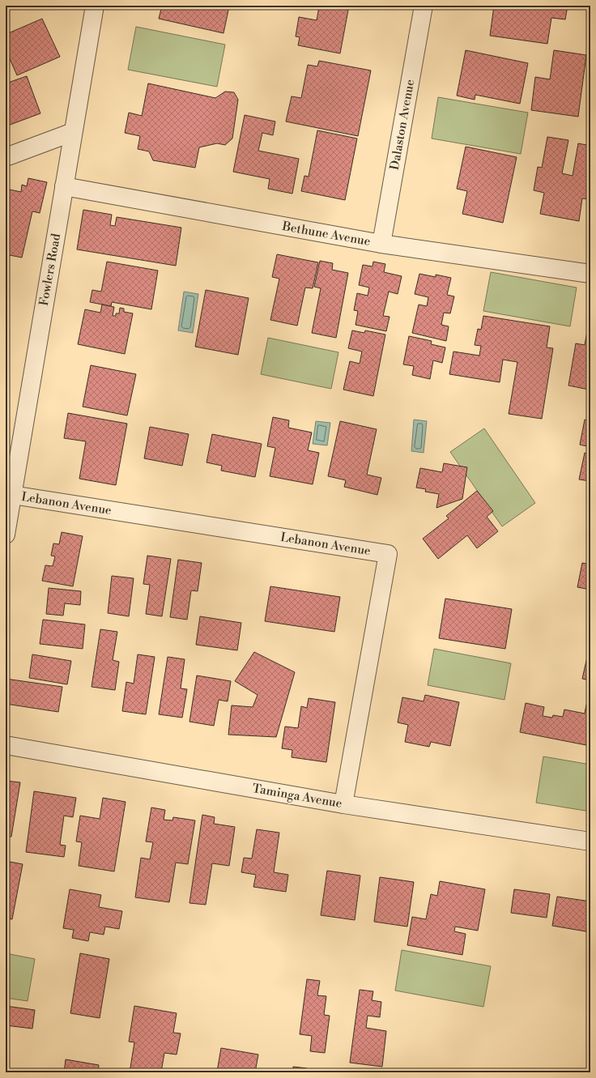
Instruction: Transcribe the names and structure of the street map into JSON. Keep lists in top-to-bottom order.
{
  "streets": {
    "street": [
      "Dalaston Avenue",
      "Bethune Avenue",
      "Fowlers Road",
      "Lebanon Avenue",
      "Taminga Avenue"
    ]
  },
  "crossings": [
    ["Dalaston Avenue", "Bethune Avenue"],
    ["Bethune Avenue", "Fowlers Road"],
    ["Fowlers Road", "Lebanon Avenue"],
    ["Lebanon Avenue", "Taminga Avenue"]
  ]
}
